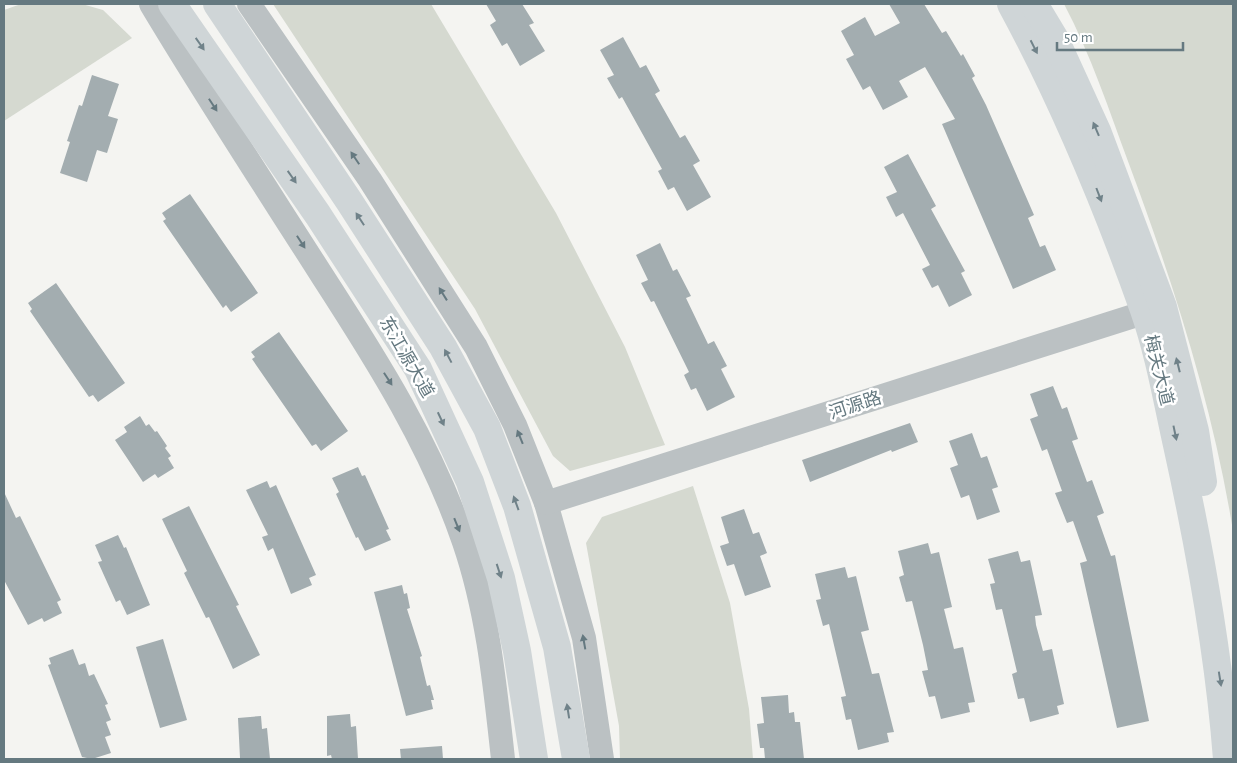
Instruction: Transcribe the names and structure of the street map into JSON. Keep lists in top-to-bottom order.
{
  "streets": {
    "main road": ["东江源大道", "梅关大道"],
    "street": ["河源路"]
  },
  "crossings": [
    ["梅关大道", "河源路"]
  ],
  "scale_bar": "50 m"
}
